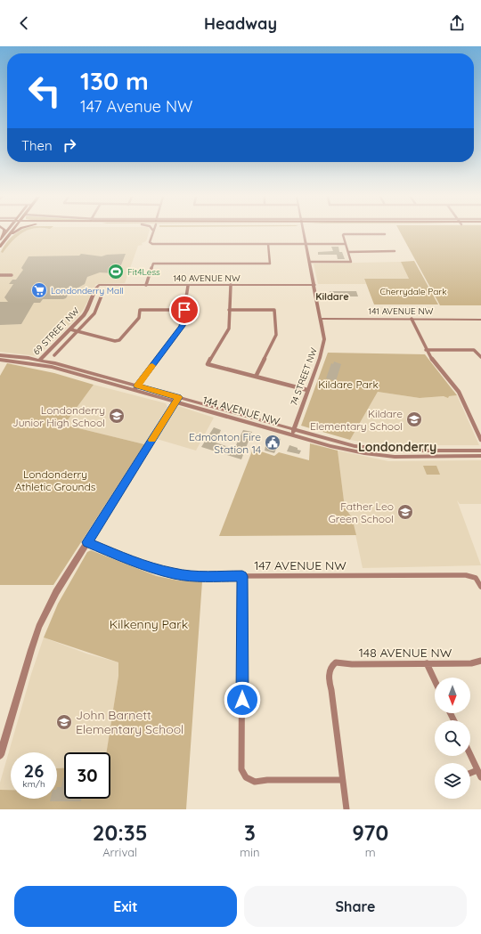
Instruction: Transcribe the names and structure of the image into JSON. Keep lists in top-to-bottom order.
{
  "streets": {
    "street": [
      "140 AVENUE NW",
      "141 AVENUE NW",
      "69 STREET NW",
      "74 STREET NW",
      "144 AVENUE NW",
      "147 AVENUE NW",
      "148 AVENUE NW"
    ]
  },
  "crossings": [
    ["140 AVENUE NW", "69 STREET NW"],
    ["140 AVENUE NW", "74 STREET NW"],
    ["141 AVENUE NW", "74 STREET NW"],
    ["69 STREET NW", "144 AVENUE NW"],
    ["74 STREET NW", "144 AVENUE NW"]
  ],
  "districts": ["Kildare", "Londonderry"],
  "parks": [
    "Cherrydale Park",
    "Kildare Park",
    "Londonderry Athletic Grounds",
    "Kilkenny Park"
  ],
  "places": {
    "sports": ["Fit4Less"],
    "supermarket": ["Londonderry Mall"],
    "school or university": [
      "Londonderry Junior High School",
      "Kildare Elementary School",
      "Father Leo Green School",
      "John Barnett Elementary School"
    ],
    "public building": ["Edmonton Fire Station 14"]
  },
  "north": "bottom",
  "page": {
    "header": "Headway",
    "turn": ["130 m", "147 Avenue NW"],
    "then": "Then",
    "speed": "26 km/h",
    "limit": "30",
    "eta": [
      "20:35",
      "Arrival",
      "3",
      "min",
      "970",
      "m"
    ],
    "buttons": ["Exit", "Share"]
  }
}
